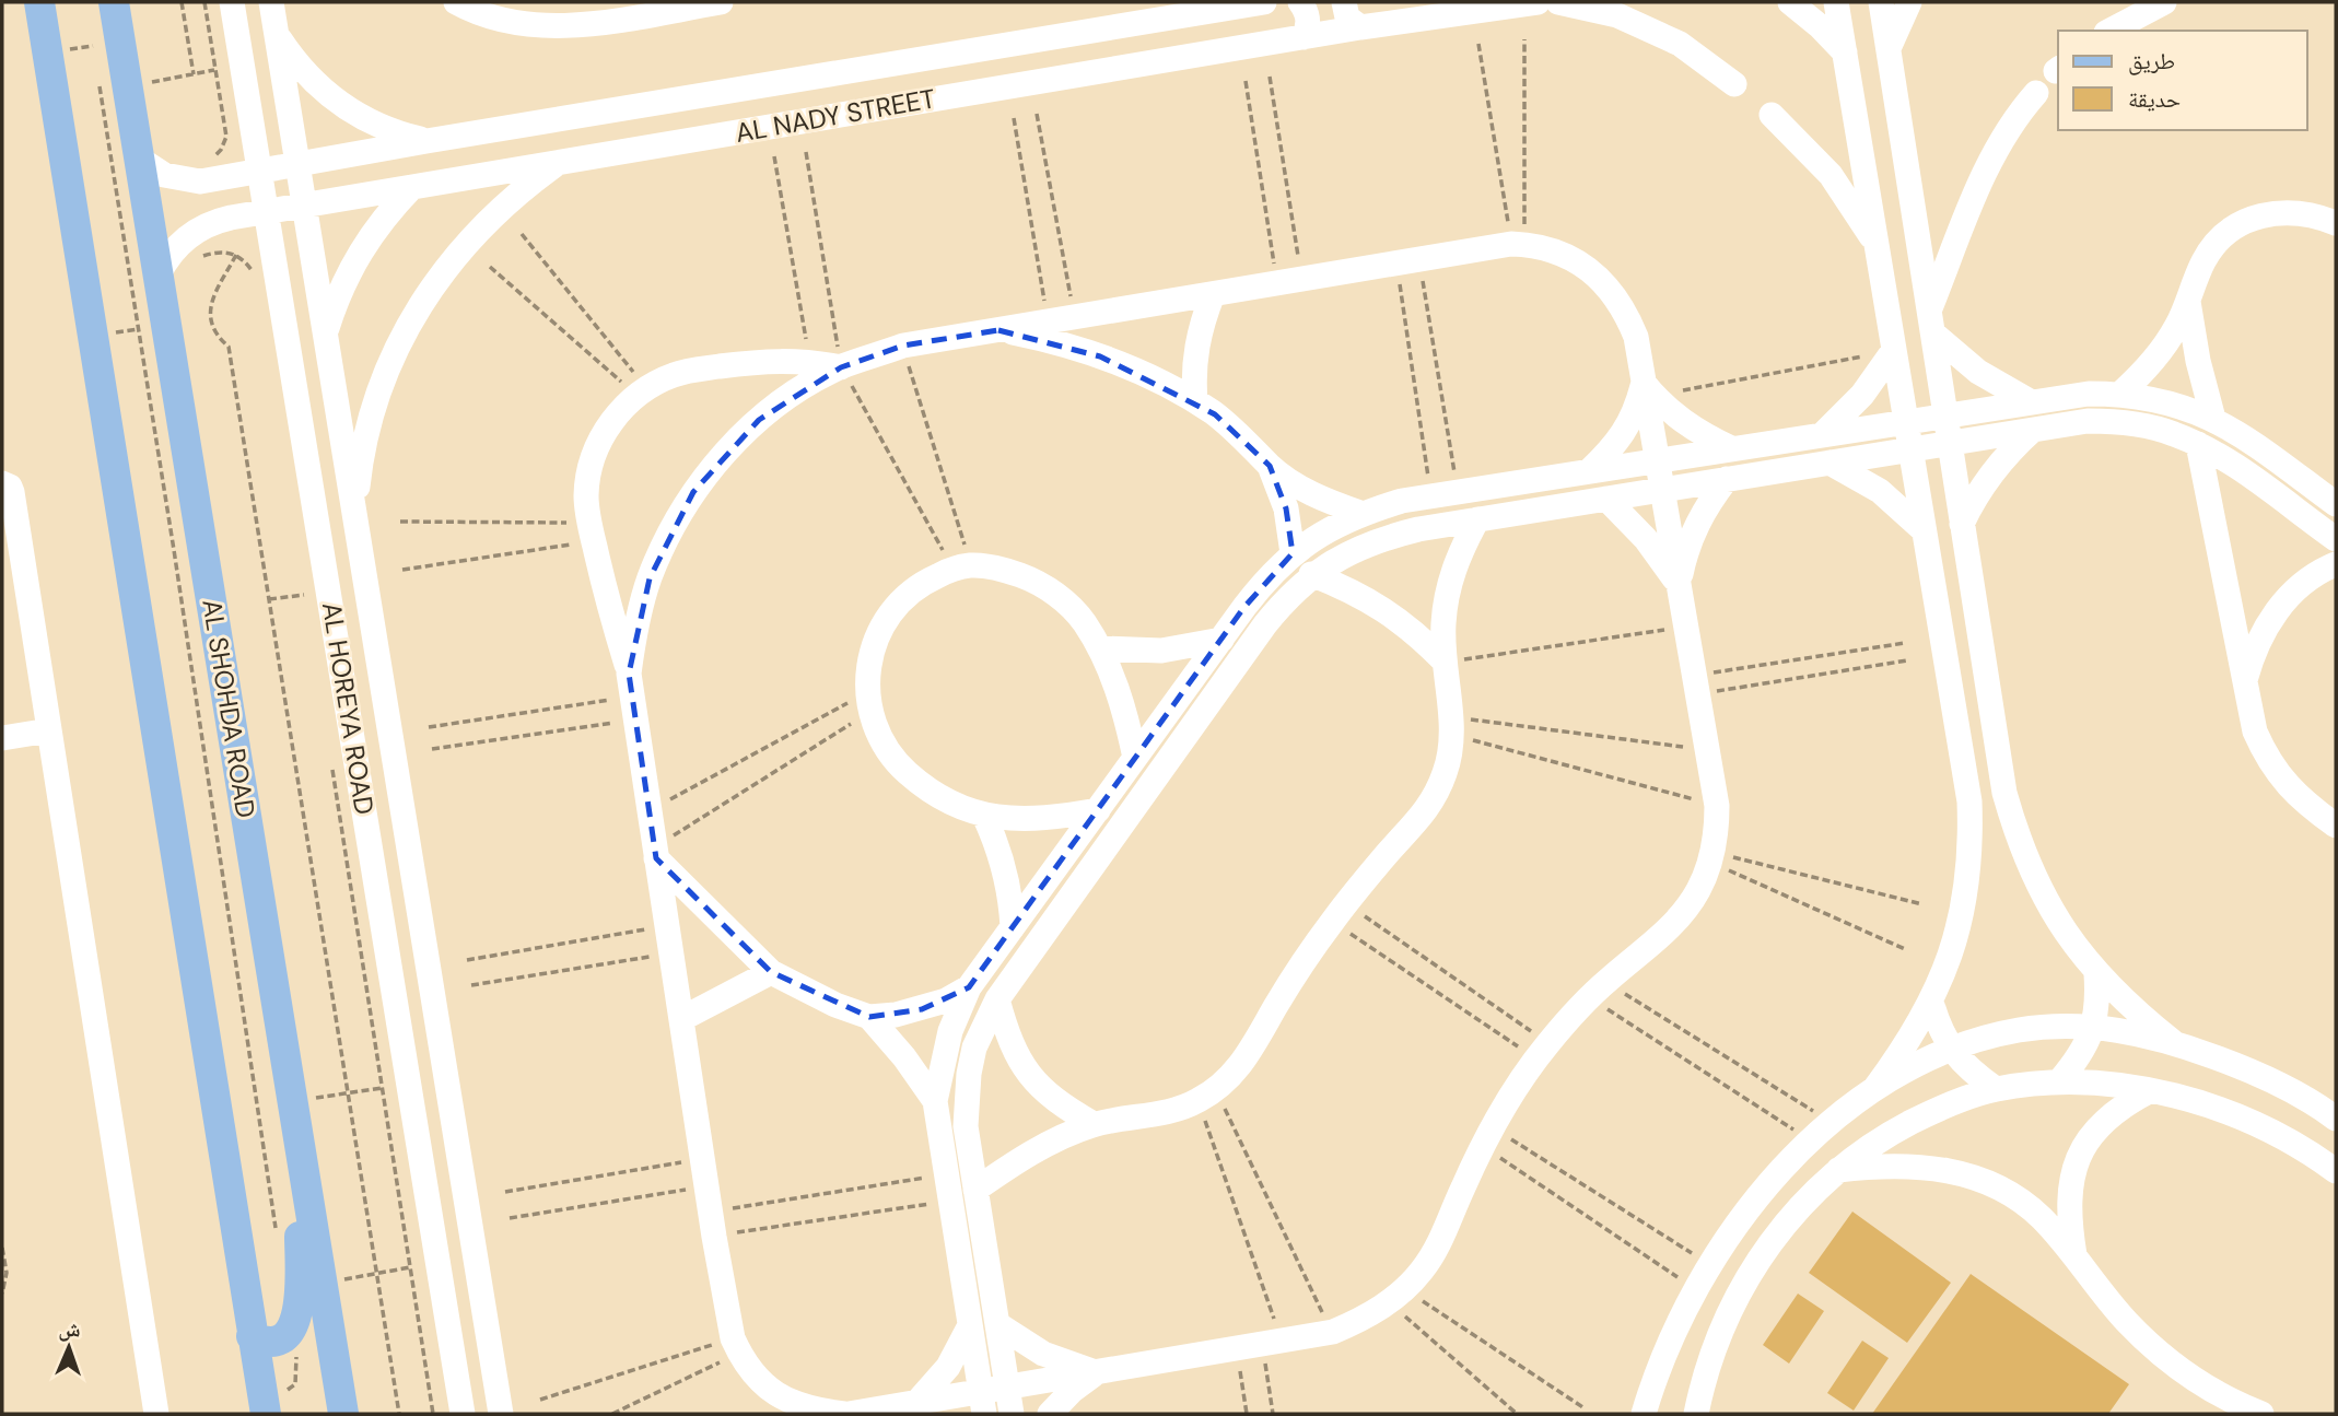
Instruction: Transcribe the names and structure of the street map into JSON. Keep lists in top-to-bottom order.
{
  "streets": {
    "main road": ["AL SHOHDA ROAD"],
    "street": ["AL NADY STREET", "AL HOREYA ROAD"]
  },
  "crossings": [
    ["AL NADY STREET", "AL SHOHDA ROAD"],
    ["AL NADY STREET", "AL HOREYA ROAD"]
  ],
  "legend": ["طريق", "حديقة"],
  "north": "top"
}
